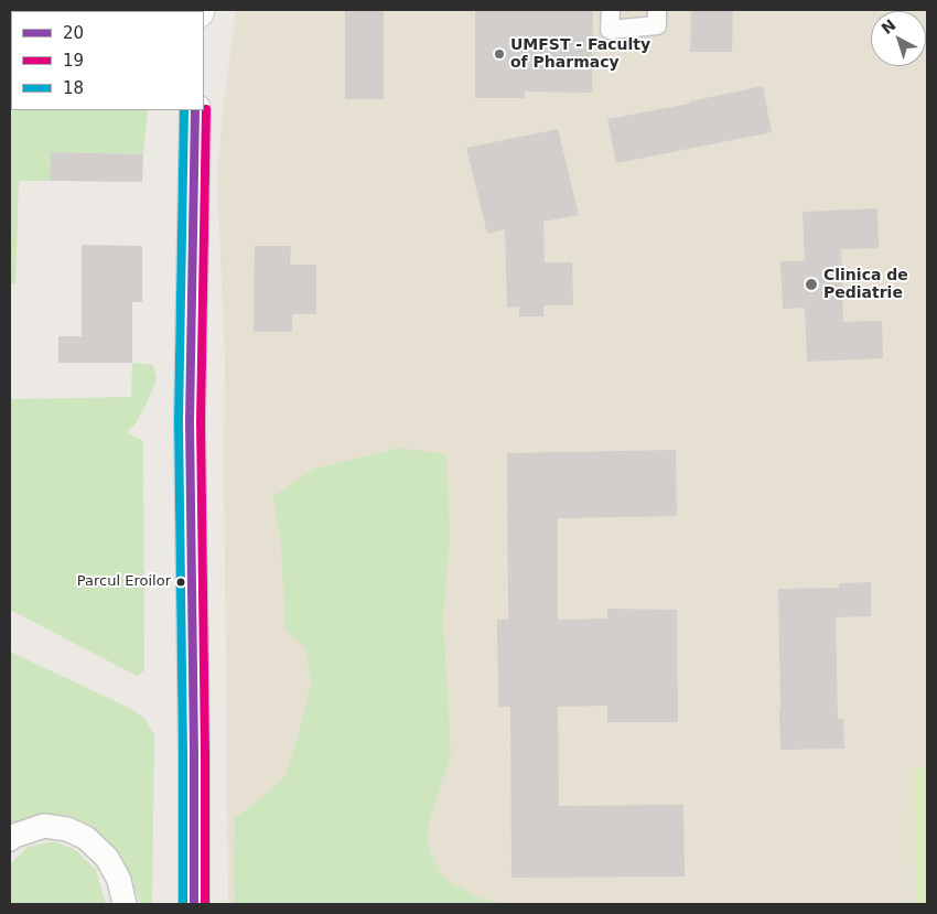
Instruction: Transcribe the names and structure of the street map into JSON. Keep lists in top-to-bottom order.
{
  "places": ["UMFST - Faculty of Pharmacy", "Clinica de Pediatrie", "Parcul Eroilor"],
  "lines": ["transit line 19", "transit line 20", "transit line 18"],
  "legend": ["20", "19", "18"],
  "north": "top left"
}
